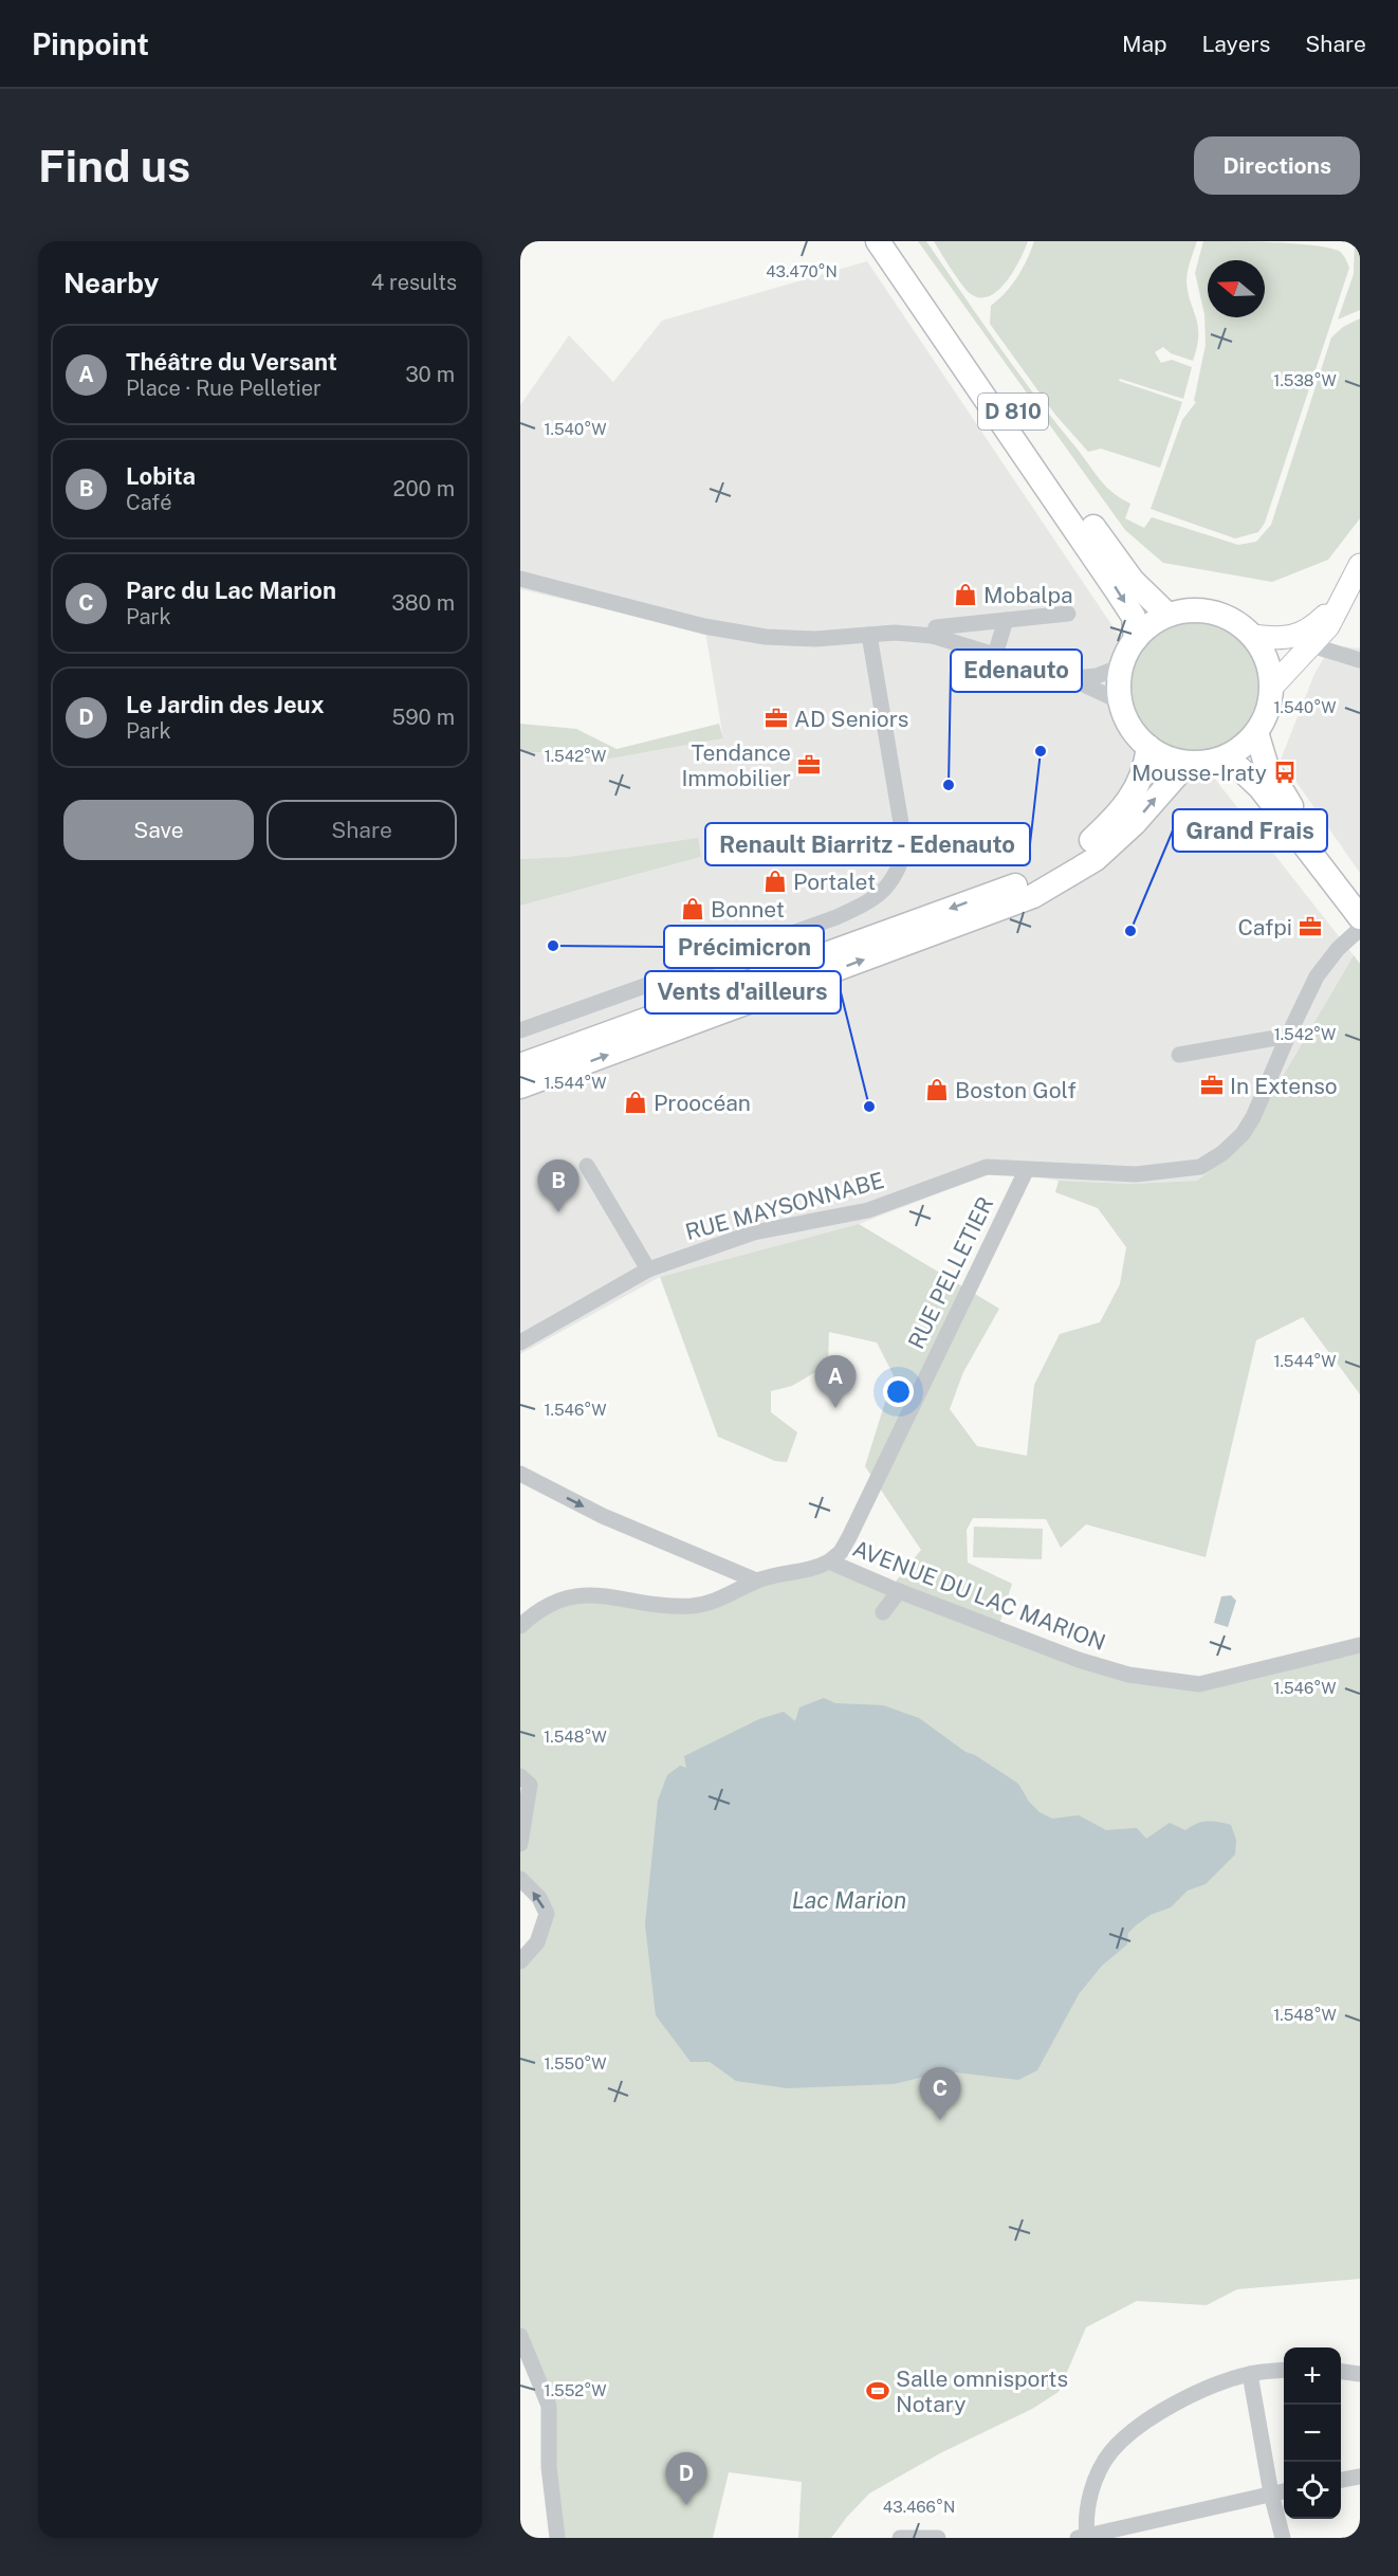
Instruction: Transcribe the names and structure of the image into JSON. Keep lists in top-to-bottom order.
{
  "streets": {
    "main road": ["D 810"],
    "street": ["RUE MAYSONNABE", "RUE PELLETIER", "AVENUE DU LAC MARION"]
  },
  "crossings": [
    ["RUE MAYSONNABE", "RUE PELLETIER"],
    ["RUE PELLETIER", "AVENUE DU LAC MARION"]
  ],
  "water": ["Lac Marion"],
  "places": {
    "shop": [
      "Mobalpa",
      "Portalet",
      "Bonnet",
      "Boston Golf",
      "Proocéan"
    ],
    "office": [
      "AD Seniors",
      "Tendance Immobilier",
      "Cafpi",
      "In Extenso"
    ],
    "other": [
      "Renault Biarritz - Edenauto",
      "Edenauto",
      "Grand Frais",
      "Précimicron",
      "Vents d'ailleurs"
    ],
    "bus stop": ["Mousse-Iraty"],
    "sports": ["Salle omnisports Notary"]
  },
  "north": "left",
  "page": {
    "header": "Pinpoint",
    "nav": ["Map", "Layers", "Share"],
    "buttons": [
      "Directions",
      ["Save", "Share"]
    ],
    "title": "Find us",
    "heading": ["Nearby", "4 results"],
    "list": [
      {
        "mark": "A",
        "name": "Théâtre du Versant",
        "note": "Place · Rue Pelletier",
        "value": "30 m"
      },
      {
        "mark": "B",
        "name": "Lobita",
        "note": "Café",
        "value": "200 m"
      },
      {
        "mark": "C",
        "name": "Parc du Lac Marion",
        "note": "Park",
        "value": "380 m"
      },
      {
        "mark": "D",
        "name": "Le Jardin des Jeux",
        "note": "Park",
        "value": "590 m"
      }
    ],
    "pins": [
      "B",
      "A",
      "C",
      "D"
    ],
    "map_buttons": ["+", "−"]
  },
  "coordinates": [
    "43.470°N",
    "1.538°W",
    "1.540°W",
    "1.542°W",
    "1.544°W",
    "1.546°W",
    "1.548°W",
    "1.550°W",
    "1.552°W",
    "43.466°N"
  ]
}
